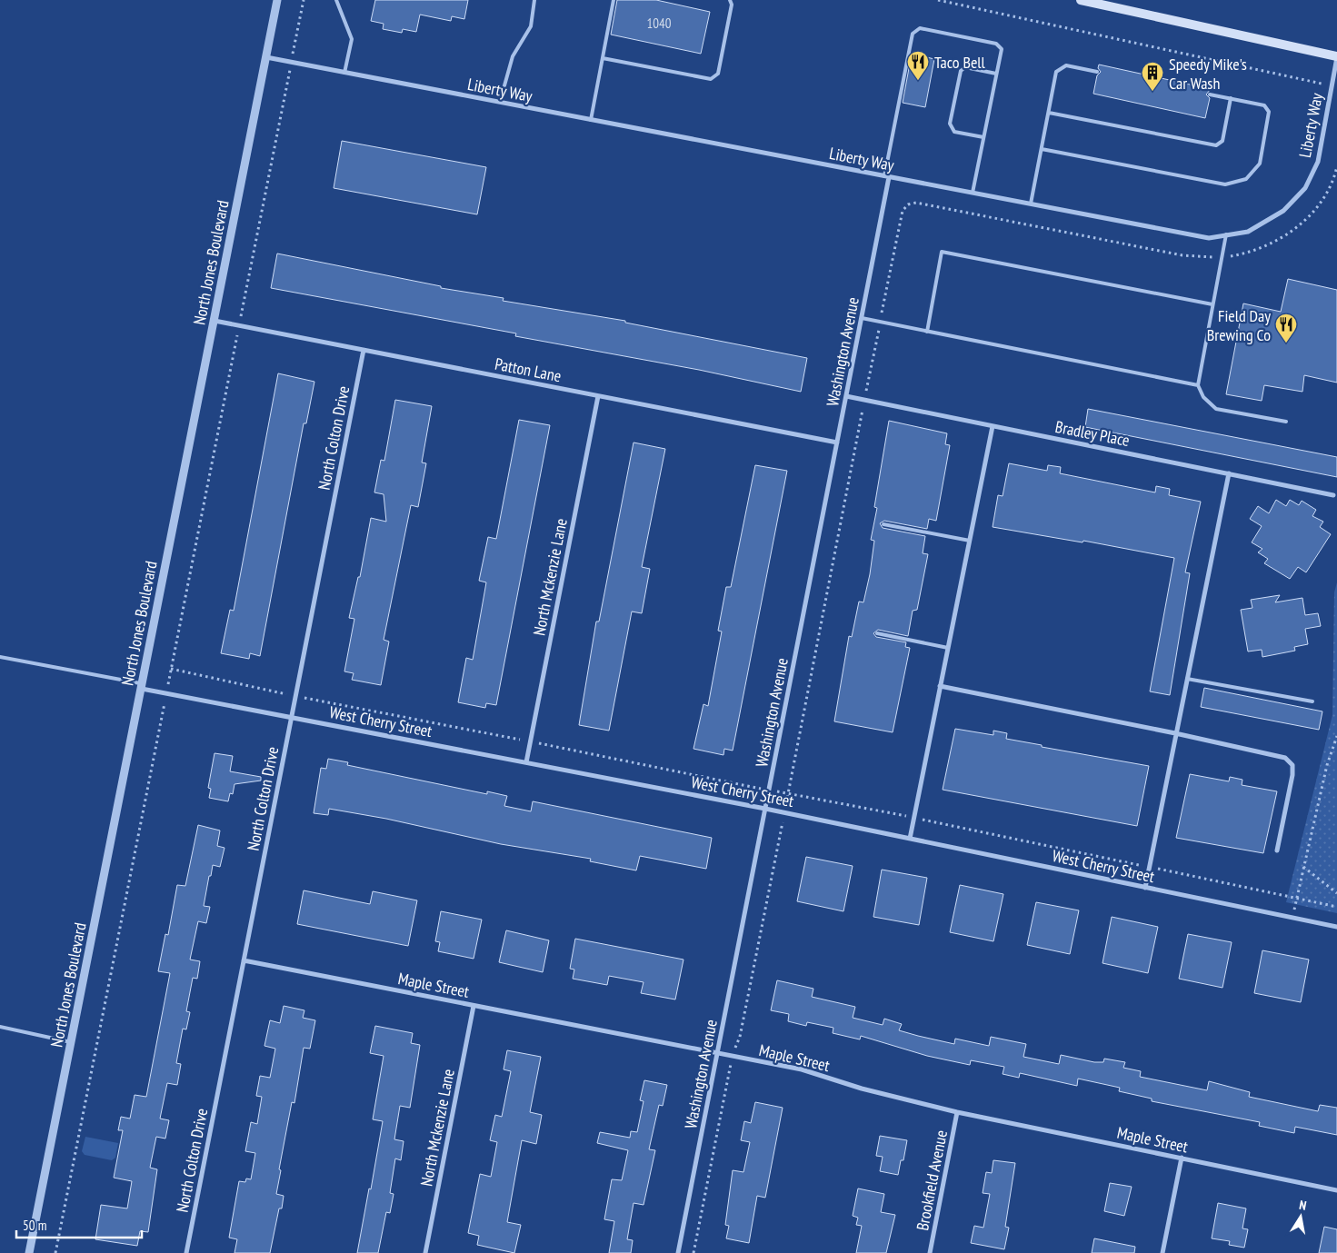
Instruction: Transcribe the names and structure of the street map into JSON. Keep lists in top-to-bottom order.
{
  "streets": {
    "street": [
      "Liberty Way",
      "North Jones Boulevard",
      "Washington Avenue",
      "Patton Lane",
      "Bradley Place",
      "North Colton Drive",
      "North Mckenzie Lane",
      "West Cherry Street",
      "Maple Street",
      "Brookfield Avenue"
    ]
  },
  "crossings": [
    ["Liberty Way", "North Jones Boulevard"],
    ["Liberty Way", "Washington Avenue"],
    ["North Jones Boulevard", "Patton Lane"],
    ["North Jones Boulevard", "West Cherry Street"],
    ["Washington Avenue", "Patton Lane"],
    ["Washington Avenue", "Bradley Place"],
    ["Washington Avenue", "West Cherry Street"],
    ["Washington Avenue", "Maple Street"],
    ["Patton Lane", "North Colton Drive"],
    ["Patton Lane", "North Mckenzie Lane"],
    ["North Colton Drive", "West Cherry Street"],
    ["North Colton Drive", "Maple Street"],
    ["North Mckenzie Lane", "West Cherry Street"],
    ["North Mckenzie Lane", "Maple Street"],
    ["Maple Street", "Brookfield Avenue"]
  ],
  "places": {
    "restaurant": ["Taco Bell", "Field Day Brewing Co"],
    "building": ["Speedy Mike's Car Wash"]
  },
  "house_numbers": ["1040"],
  "scale_bar": "50 m",
  "north": "top"
}
